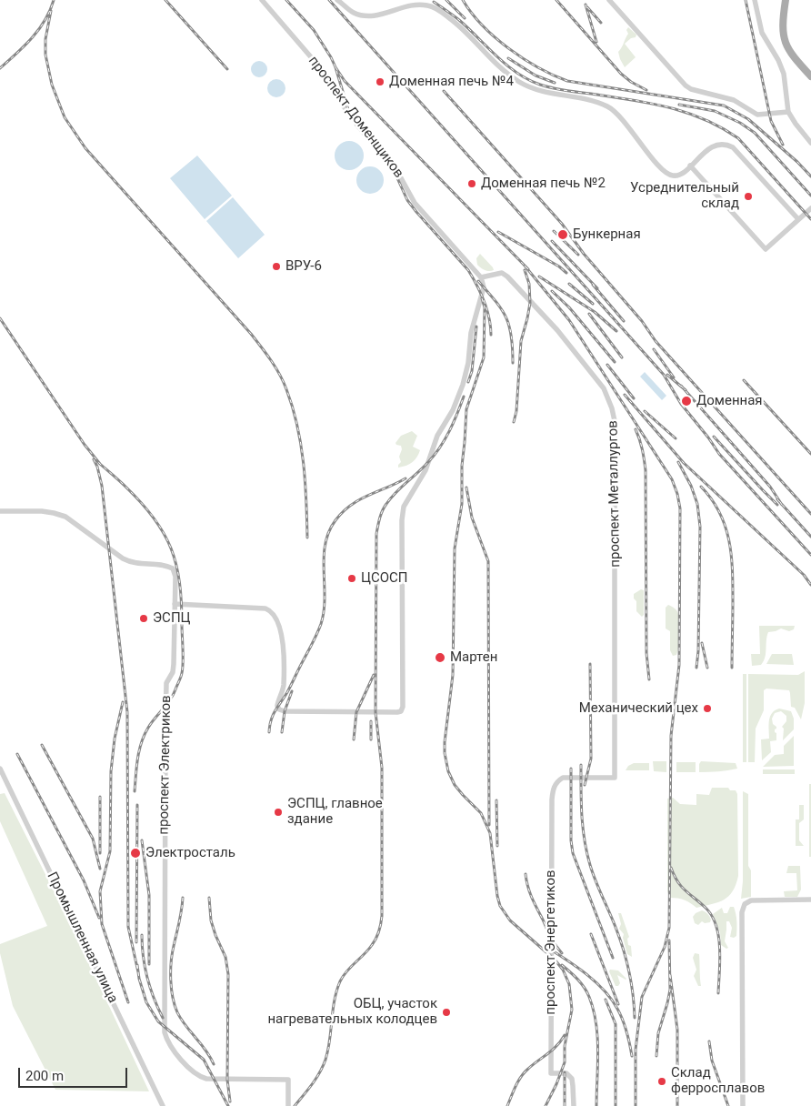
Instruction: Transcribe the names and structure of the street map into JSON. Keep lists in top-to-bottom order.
{
  "streets": {
    "street": [
      "проспект Доменщиков",
      "проспект Металлургов",
      "проспект Электриков",
      "Промышленная улица",
      "проспект Энергетиков"
    ]
  },
  "crossings": [
    ["проспект Доменщиков", "проспект Металлургов"],
    ["проспект Металлургов", "проспект Энергетиков"]
  ],
  "places": [
    "Доменная печь №4",
    "Доменная печь №2",
    "Усреднительный склад",
    "Бункерная",
    "ВРУ-6",
    "Доменная",
    "ЦСОСП",
    "ЭСПЦ",
    "Мартен",
    "Механический цех",
    "ЭСПЦ, главное здание",
    "Электросталь",
    "ОБЦ, участок нагревательных колодцев",
    "Склад ферросплавов"
  ],
  "scale_bar": "200 m"
}
